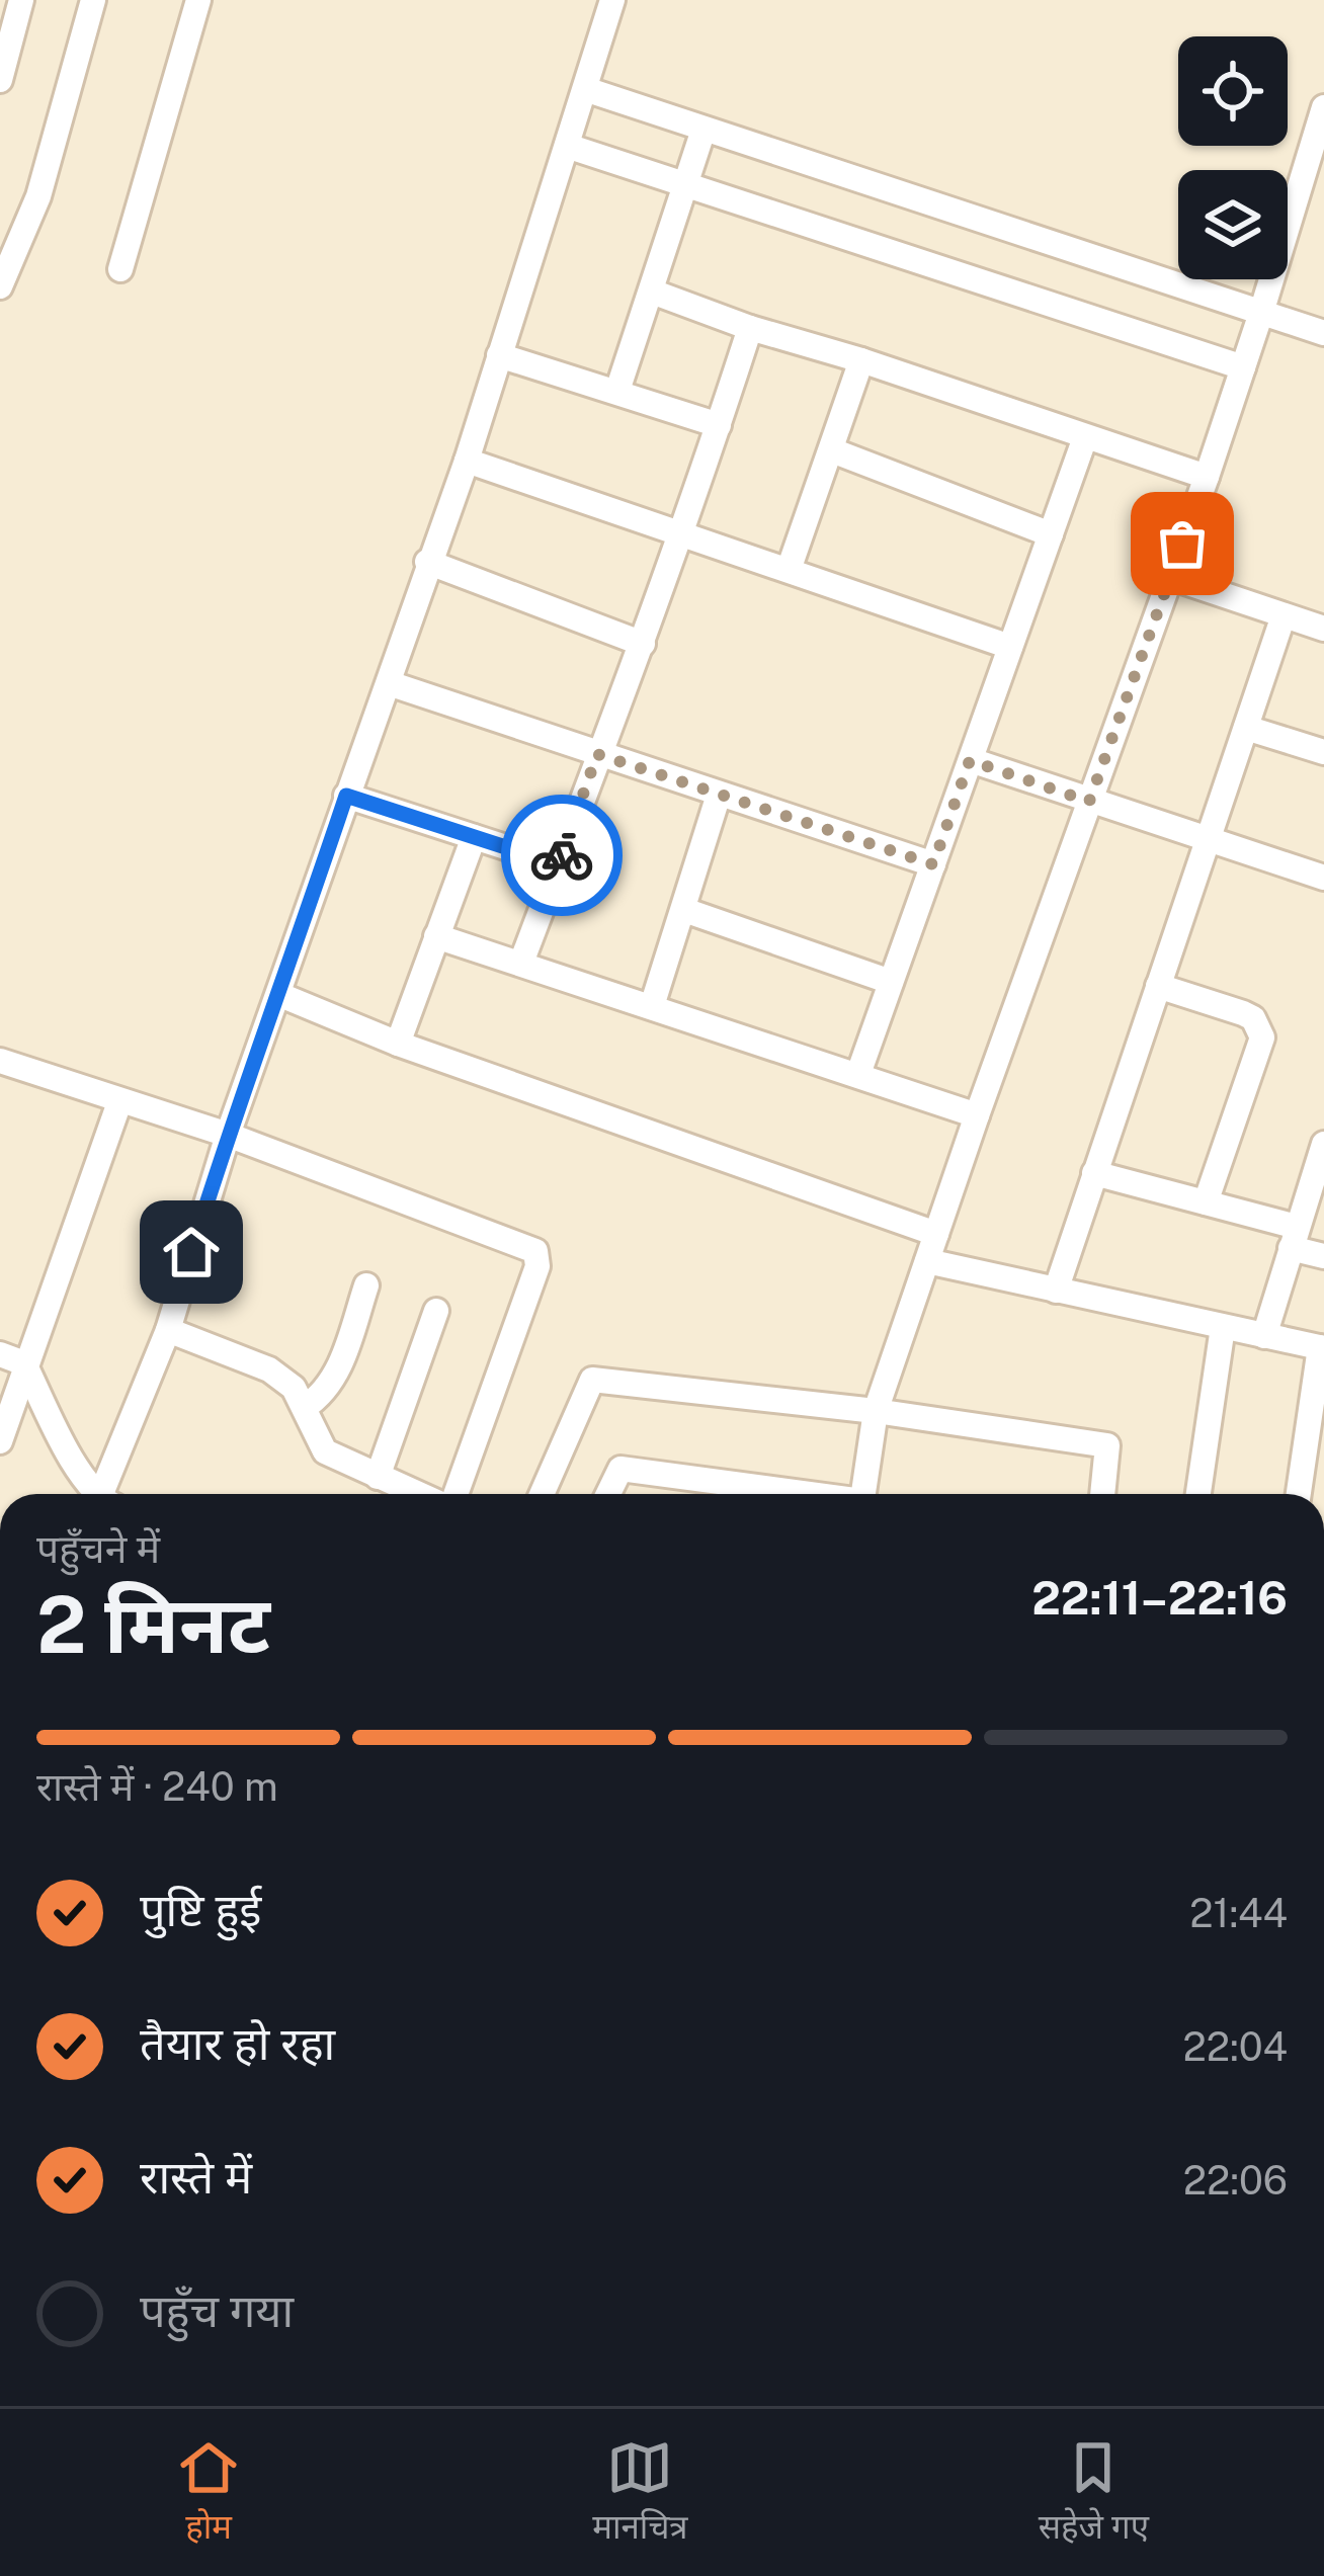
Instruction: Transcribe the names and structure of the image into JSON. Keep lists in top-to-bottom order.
{
  "page": {
    "heading": ["2 मिनट", "पहुँचने में", "22:11–22:16"],
    "bar": "रास्ते में · 240 m",
    "list": [
      ["पुष्टि हुई", "21:44"],
      ["तैयार हो रहा", "22:04"],
      ["रास्ते में", "22:06"],
      "पहुँच गया"
    ],
    "tabs": ["होम", "मानचित्र", "सहेजे गए"]
  }
}
